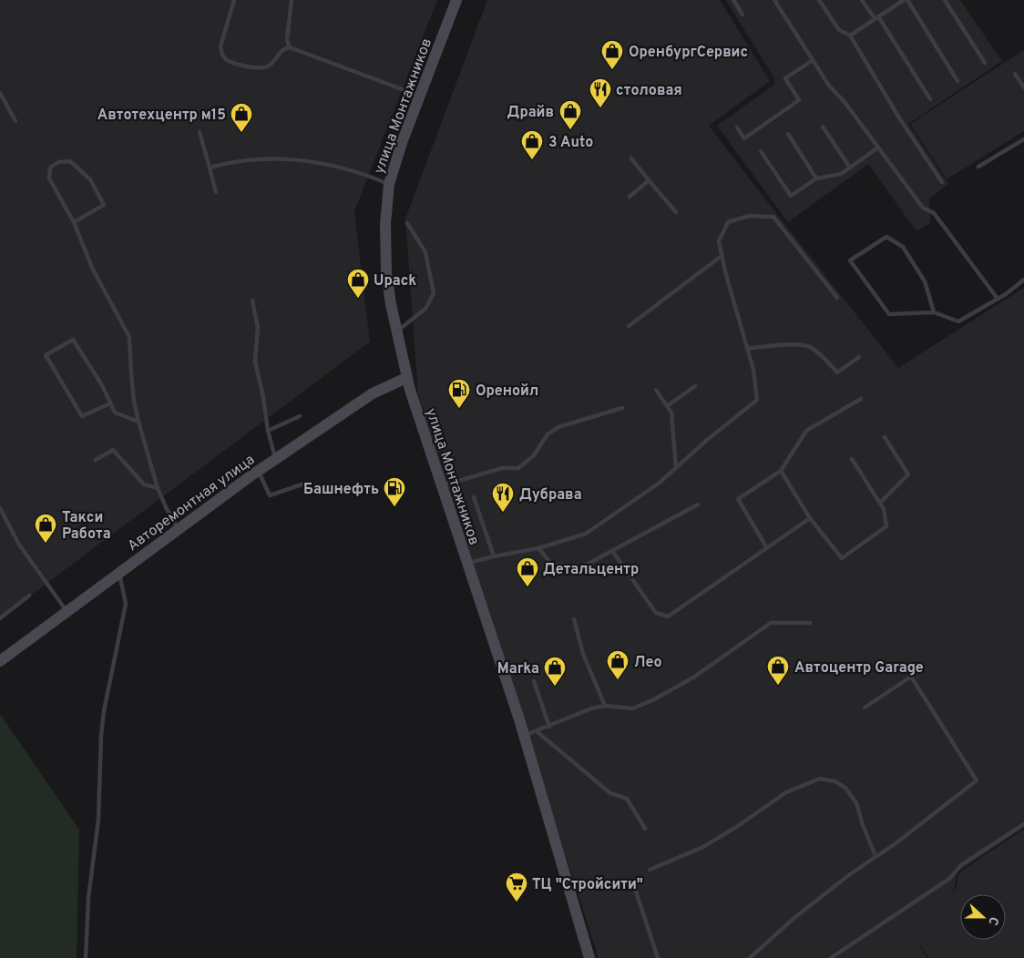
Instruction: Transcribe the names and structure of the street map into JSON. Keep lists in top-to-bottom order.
{
  "streets": {
    "main road": ["улица Монтажников", "Авторемонтная улица"]
  },
  "crossings": [
    ["улица Монтажников", "Авторемонтная улица"]
  ],
  "places": {
    "shop": [
      "ОренбургСервис",
      "Драйв",
      "Автотехцентр м15",
      "3 Auto",
      "Upack",
      "Такси Работа",
      "Детальцентр",
      "Лео",
      "Автоцентр Garage",
      "Marka"
    ],
    "restaurant": ["столовая", "Дубрава"],
    "fuel station": ["Оренойл", "Башнефть"],
    "supermarket": ["ТЦ \"Стройсити\""]
  },
  "north": "right"
}
